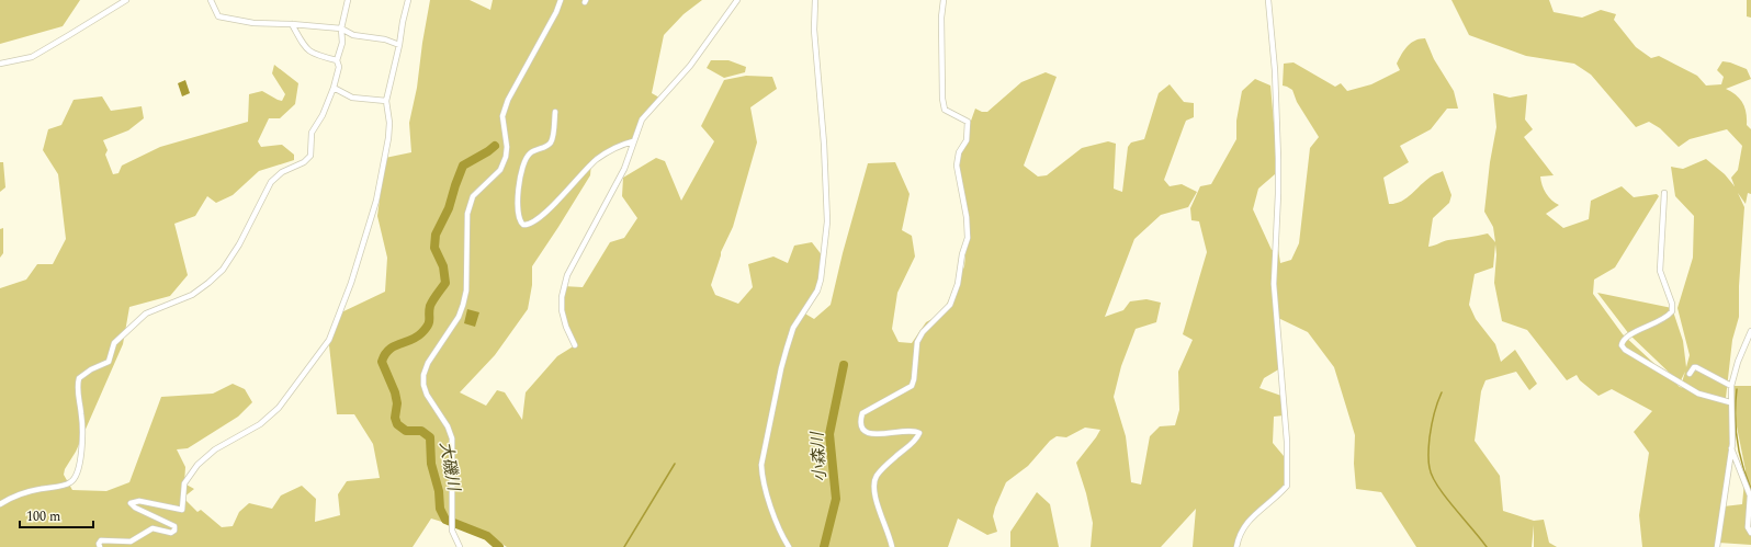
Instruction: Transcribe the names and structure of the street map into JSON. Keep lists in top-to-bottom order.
{
  "water": ["小森川", "大磯川"],
  "scale_bar": "100 m"
}
